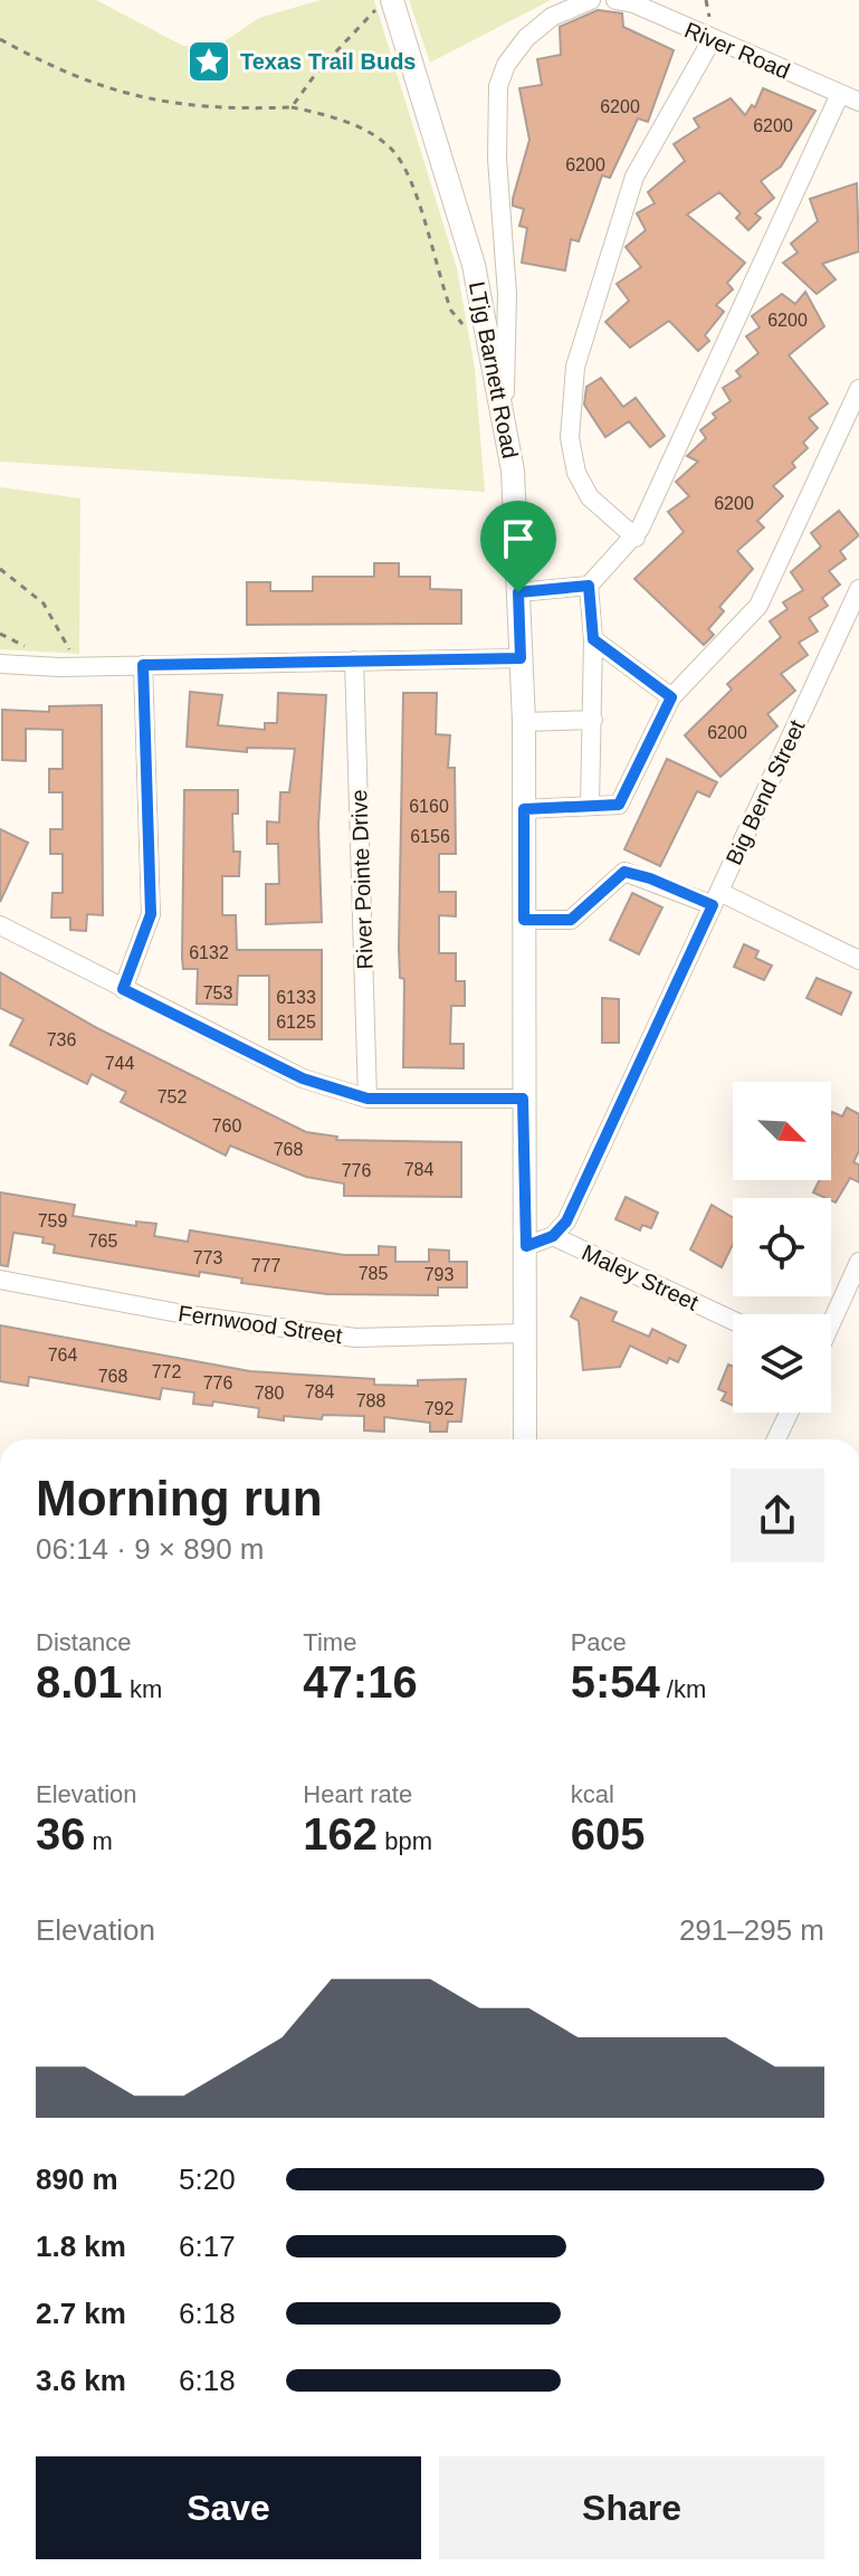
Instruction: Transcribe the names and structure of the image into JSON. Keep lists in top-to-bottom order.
{
  "streets": {
    "street": [
      "River Road",
      "LTjg Barnett Road",
      "Big Bend Street",
      "River Pointe Drive",
      "Maley Street",
      "Fernwood Street"
    ]
  },
  "crossings": [
    ["LTjg Barnett Road", "Fernwood Street"],
    ["Big Bend Street", "Maley Street"]
  ],
  "places": {
    "place": ["Texas Trail Buds"]
  },
  "house_numbers": [
    "6200",
    "6200",
    "6200",
    "6200",
    "6200",
    "6200",
    "6160",
    "6156",
    "6132",
    "753",
    "6133",
    "6125",
    "736",
    "744",
    "752",
    "760",
    "768",
    "784",
    "776",
    "759",
    "765",
    "773",
    "777",
    "785",
    "793",
    "764",
    "772",
    "768",
    "776",
    "784",
    "780",
    "788",
    "792"
  ],
  "north": "bottom right",
  "page": {
    "heading": ["Morning run", "06:14 · 9 × 890 m"],
    "stats": [
      ["Distance", "8.01 km"],
      ["Time", "47:16"],
      ["Pace", "5:54 /km"],
      ["Elevation", "36 m"],
      ["Heart rate", "162 bpm"],
      ["kcal", "605"]
    ],
    "chart": ["Elevation", "291–295 m"],
    "list": [
      {
        "name": "890 m",
        "note": "5:20"
      },
      {
        "name": "1.8 km",
        "note": "6:17"
      },
      {
        "name": "2.7 km",
        "note": "6:18"
      },
      {
        "name": "3.6 km",
        "note": "6:18"
      }
    ],
    "buttons": ["Save", "Share"]
  }
}
